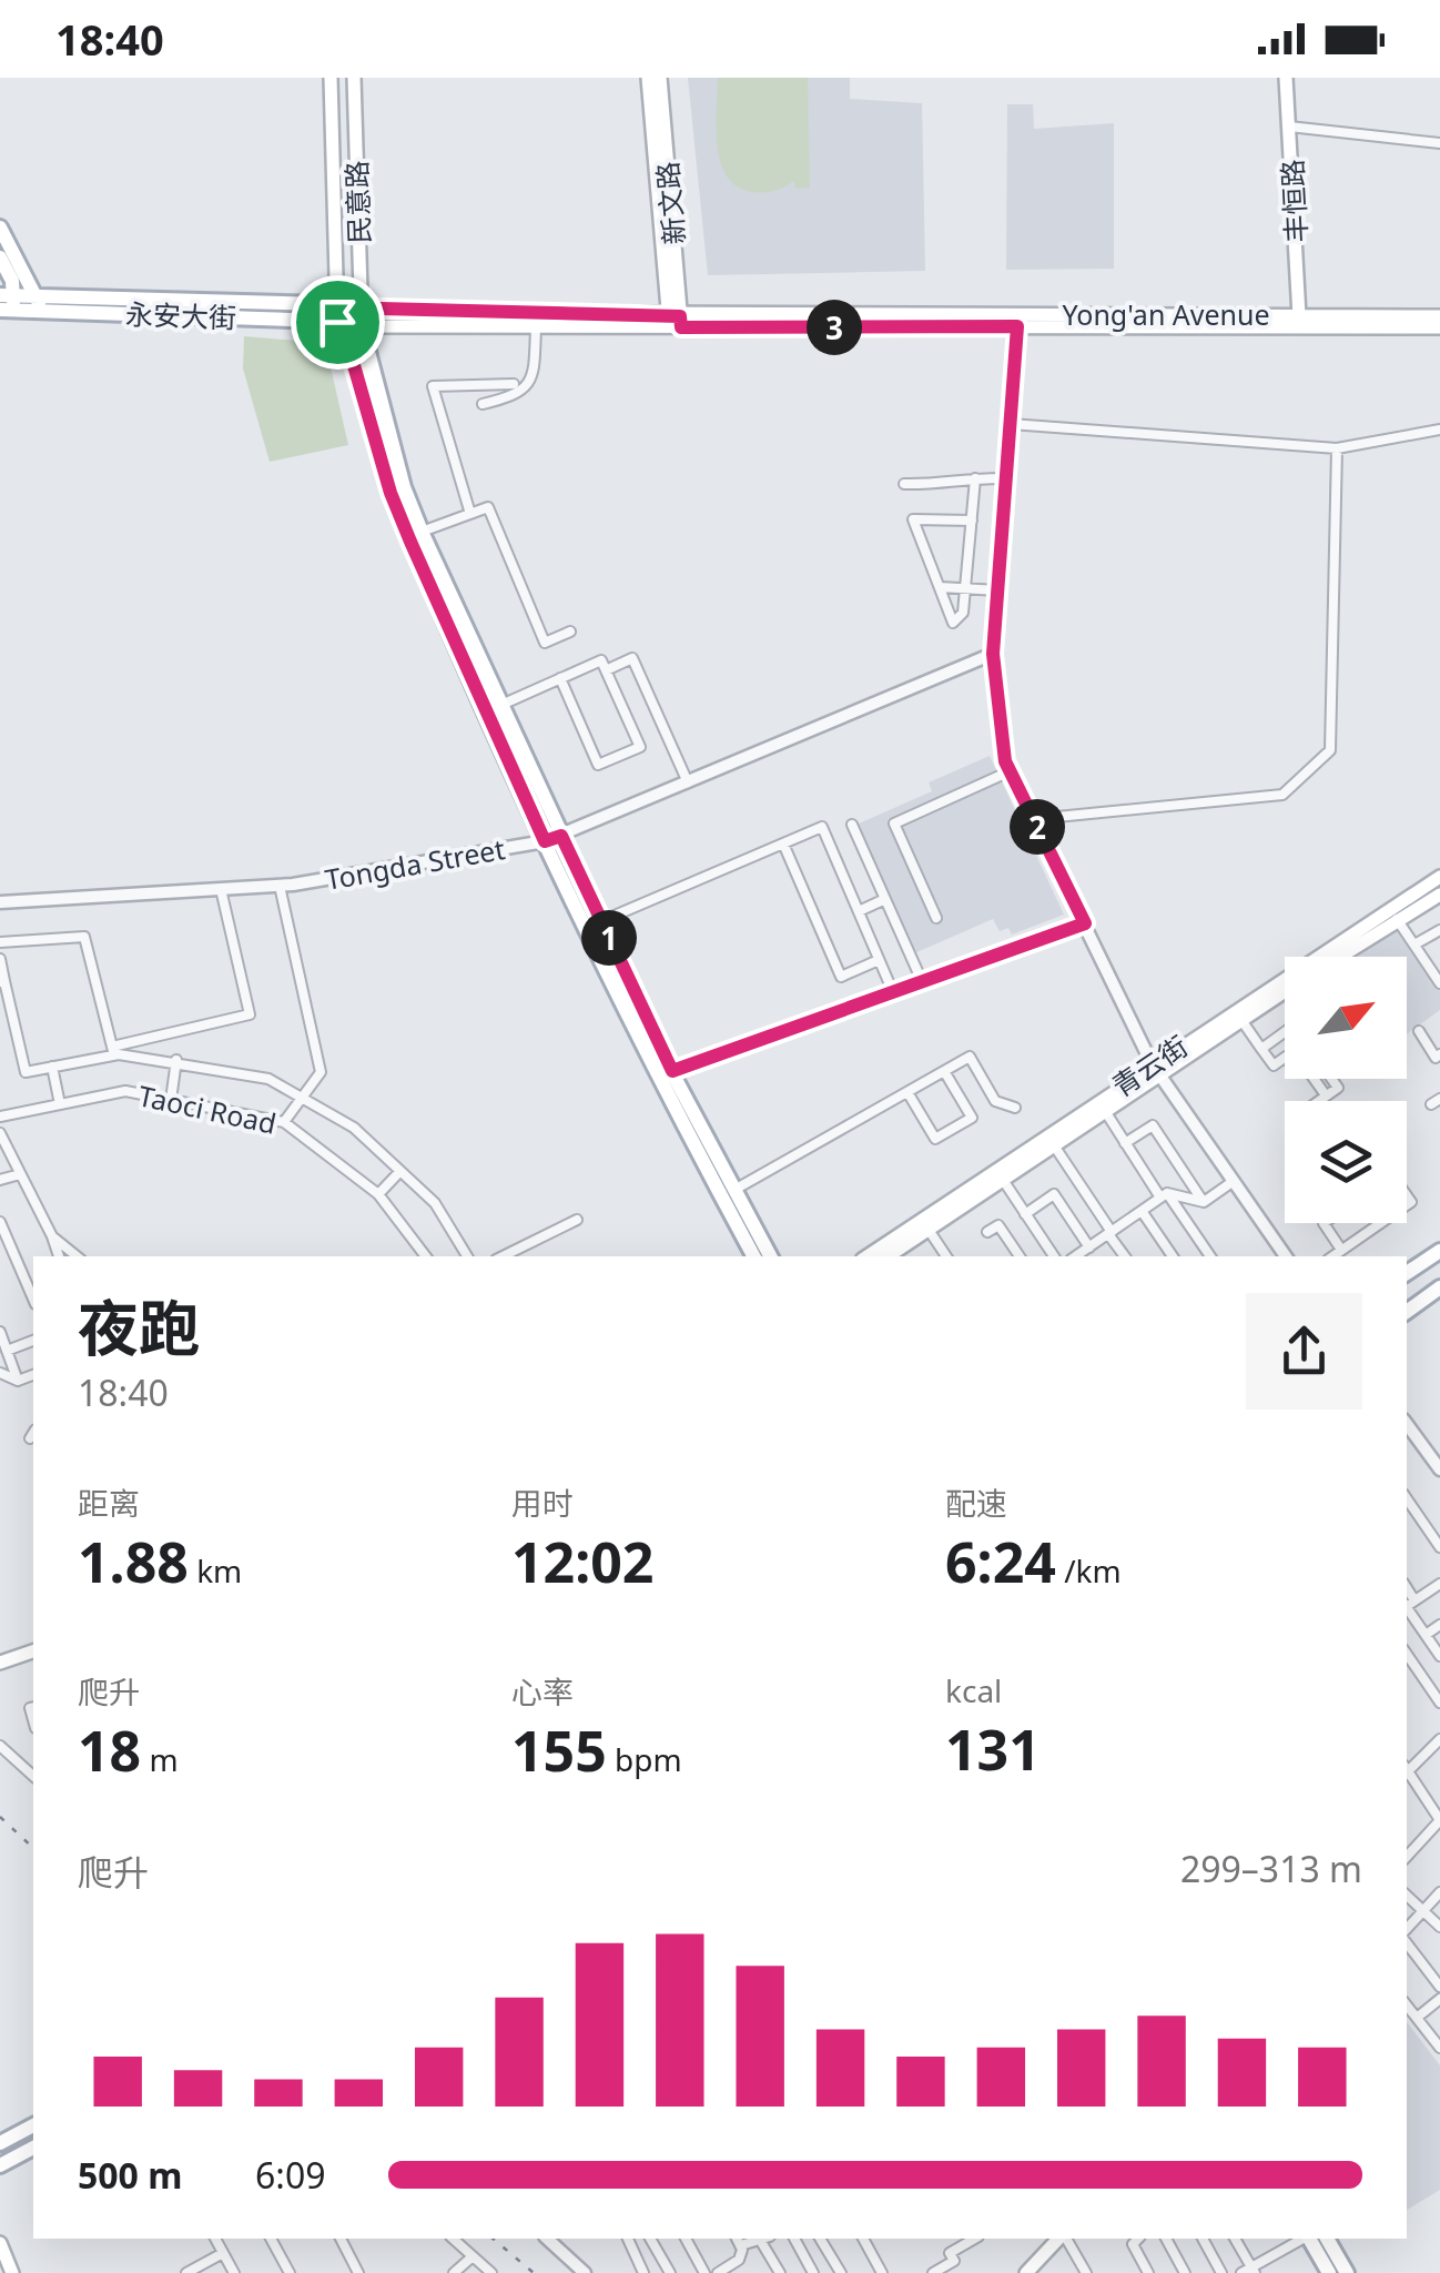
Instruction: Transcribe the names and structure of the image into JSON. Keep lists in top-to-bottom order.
{
  "streets": {
    "main road": [
      "丰恒路",
      "民意路",
      "新文路",
      "Yong'an Avenue",
      "永安大街",
      "青云街"
    ],
    "street": ["Tongda Street", "Taoci Road"]
  },
  "crossings": [
    ["丰恒路", "Yong'an Avenue"],
    ["民意路", "Yong'an Avenue"],
    ["民意路", "永安大街"],
    ["新文路", "Yong'an Avenue"],
    ["Yong'an Avenue", "永安大街"]
  ],
  "north": "top right",
  "page": {
    "status": "18:40",
    "pins": ["3", "2", "1"],
    "heading": ["夜跑", "18:40"],
    "stats": [
      ["距离", "1.88 km"],
      ["用时", "12:02"],
      ["配速", "6:24 /km"],
      ["爬升", "18 m"],
      ["心率", "155 bpm"],
      ["kcal", "131"]
    ],
    "chart": ["爬升", "299–313 m"],
    "list": [
      {
        "name": "500 m",
        "note": "6:09"
      }
    ]
  }
}
